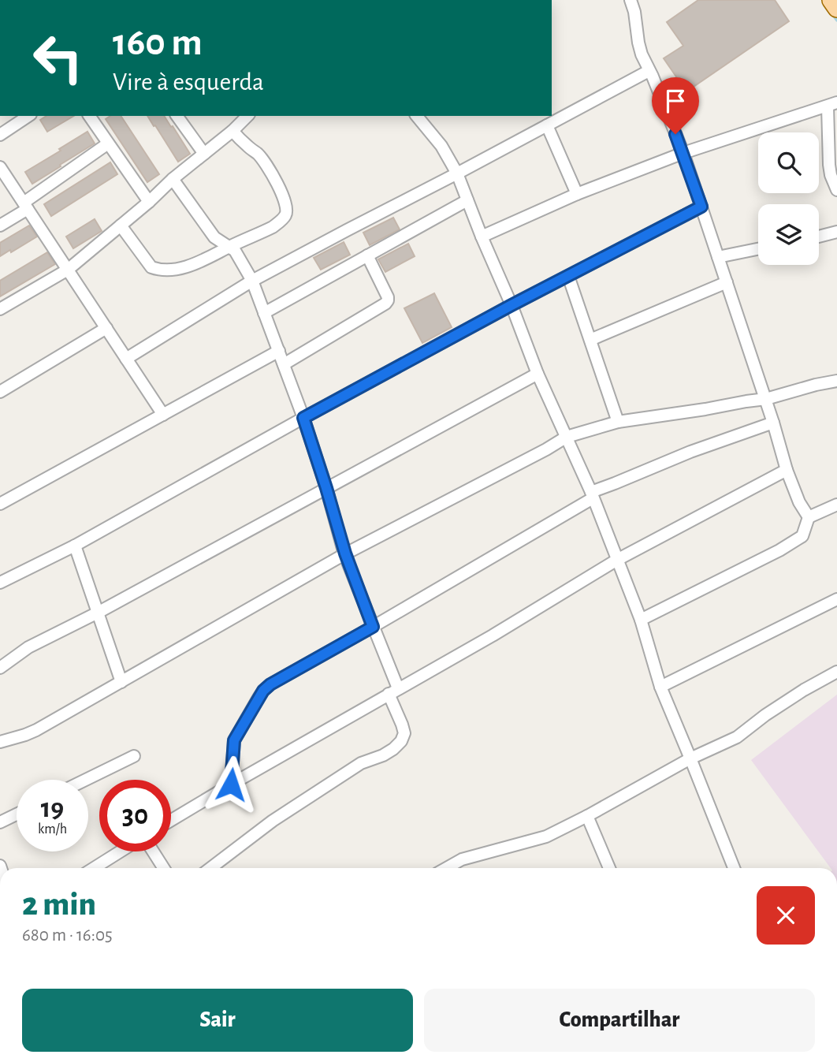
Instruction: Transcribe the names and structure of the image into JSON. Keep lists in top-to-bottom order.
{
  "page": {
    "turn": ["160 m", "Vire à esquerda"],
    "speed": "19 km/h",
    "limit": "30",
    "heading": ["2 min", "680 m · 16:05"],
    "buttons": ["Sair", "Compartilhar"]
  }
}
